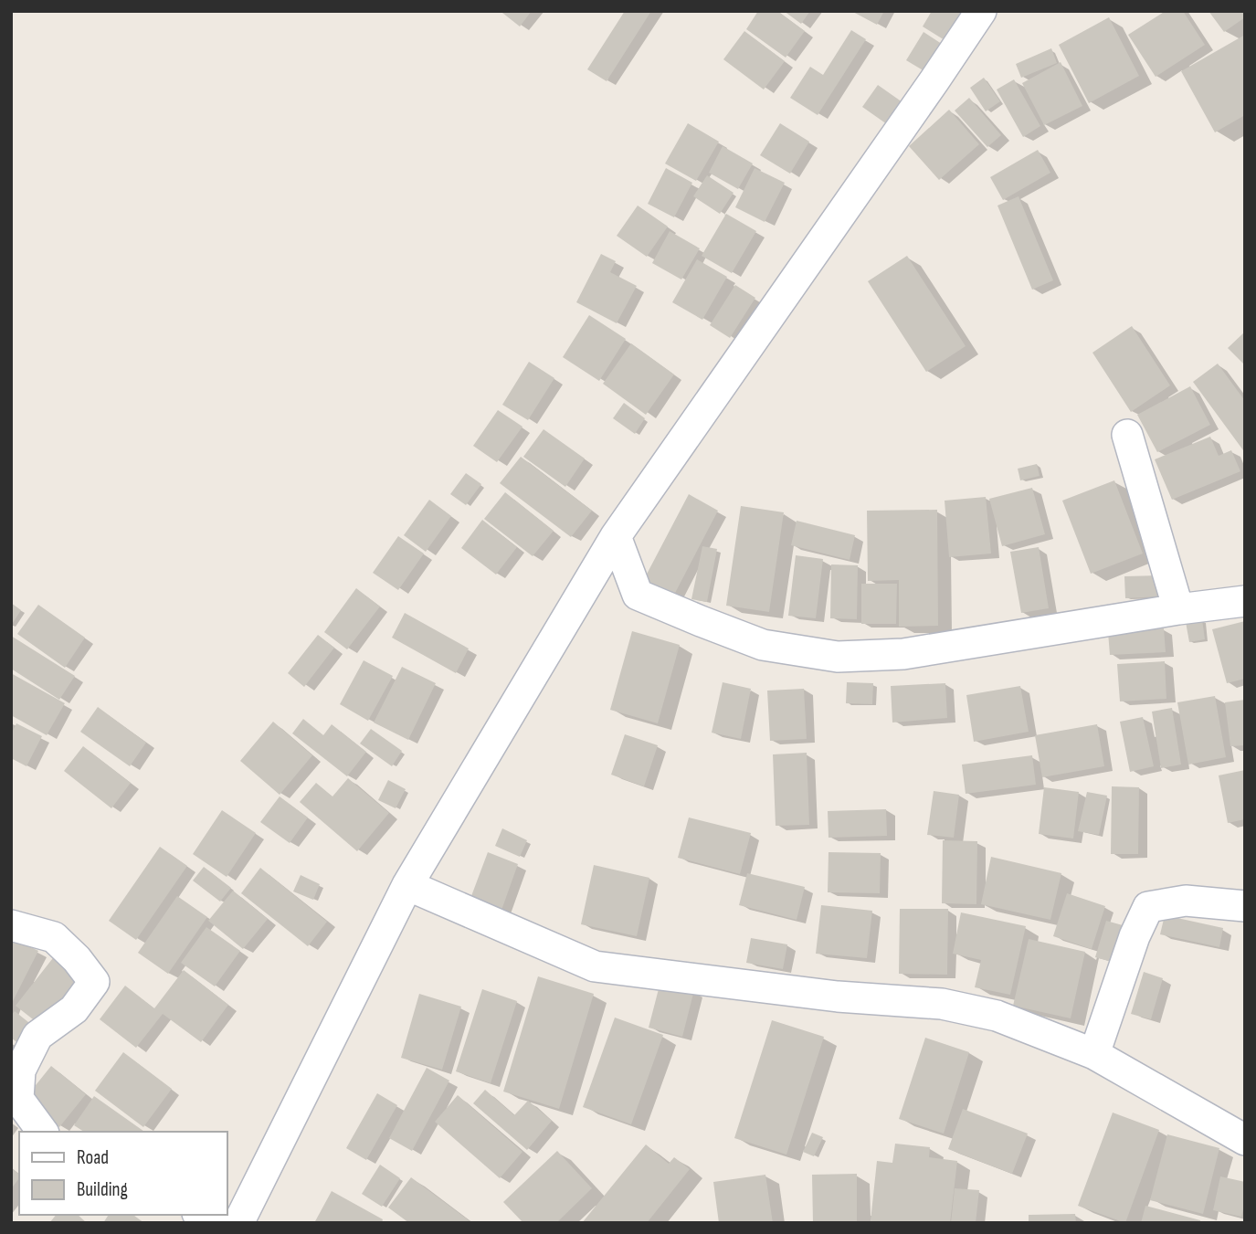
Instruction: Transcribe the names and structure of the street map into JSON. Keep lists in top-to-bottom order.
{
  "legend": ["Road", "Building"]
}
